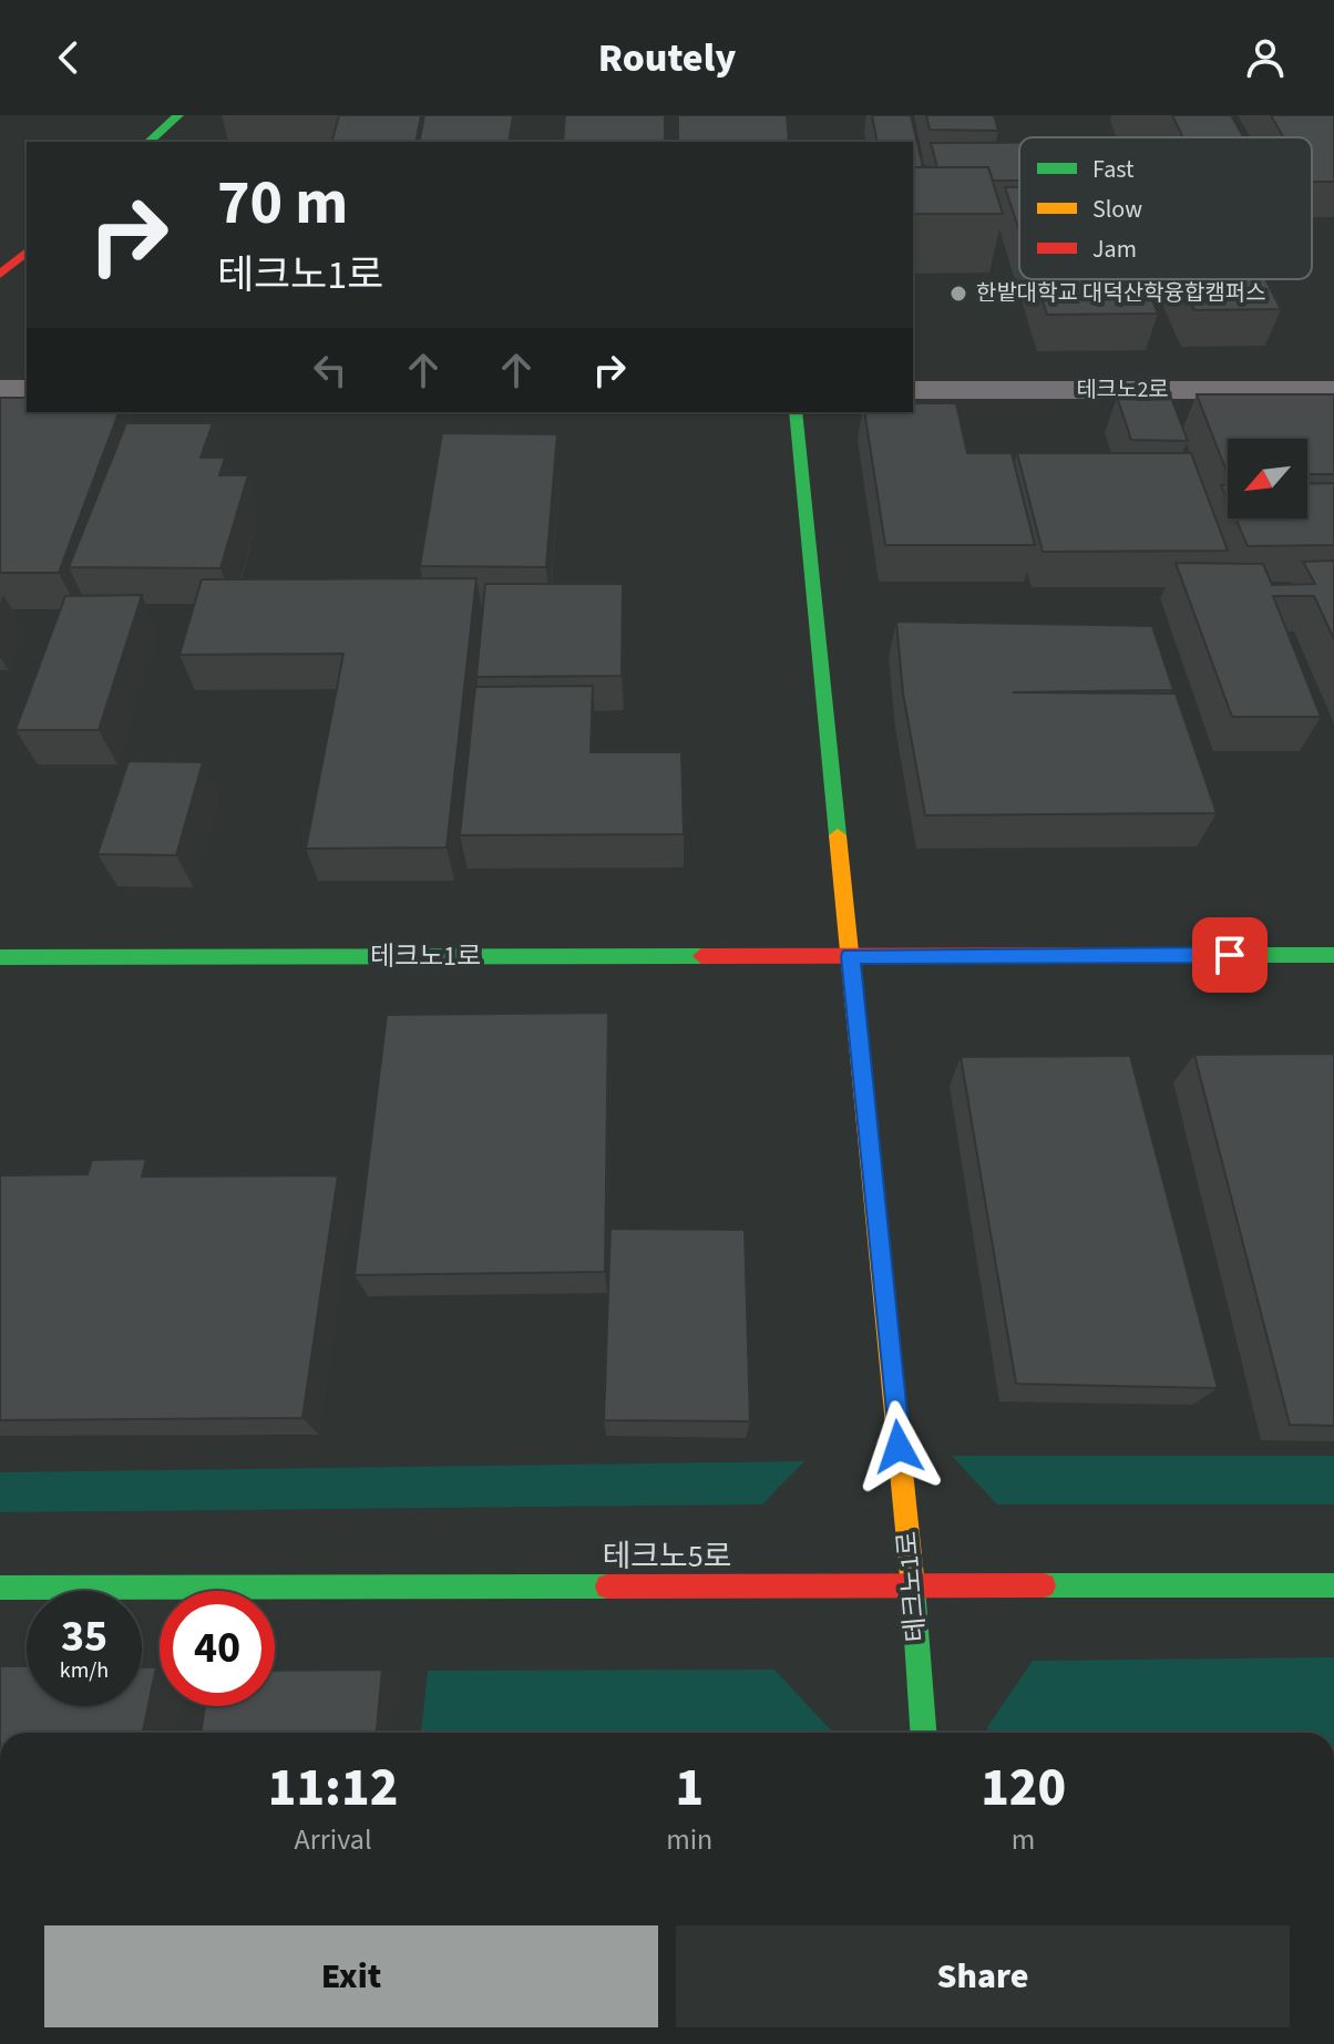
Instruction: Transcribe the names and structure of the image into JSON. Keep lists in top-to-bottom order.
{
  "streets": {
    "street": ["테크노2로", "테크노1로", "테크노5로"]
  },
  "crossings": [
    ["테크노1로", "테크노5로"]
  ],
  "places": ["한밭대학교 대덕산학융합캠퍼스"],
  "legend": ["Fast", "Slow", "Jam"],
  "north": "bottom left",
  "page": {
    "header": "Routely",
    "turn": ["70 m", "테크노1로"],
    "speed": "35 km/h",
    "limit": "40",
    "eta": [
      "11:12",
      "Arrival",
      "1",
      "min",
      "120",
      "m"
    ],
    "buttons": ["Exit", "Share"]
  }
}
